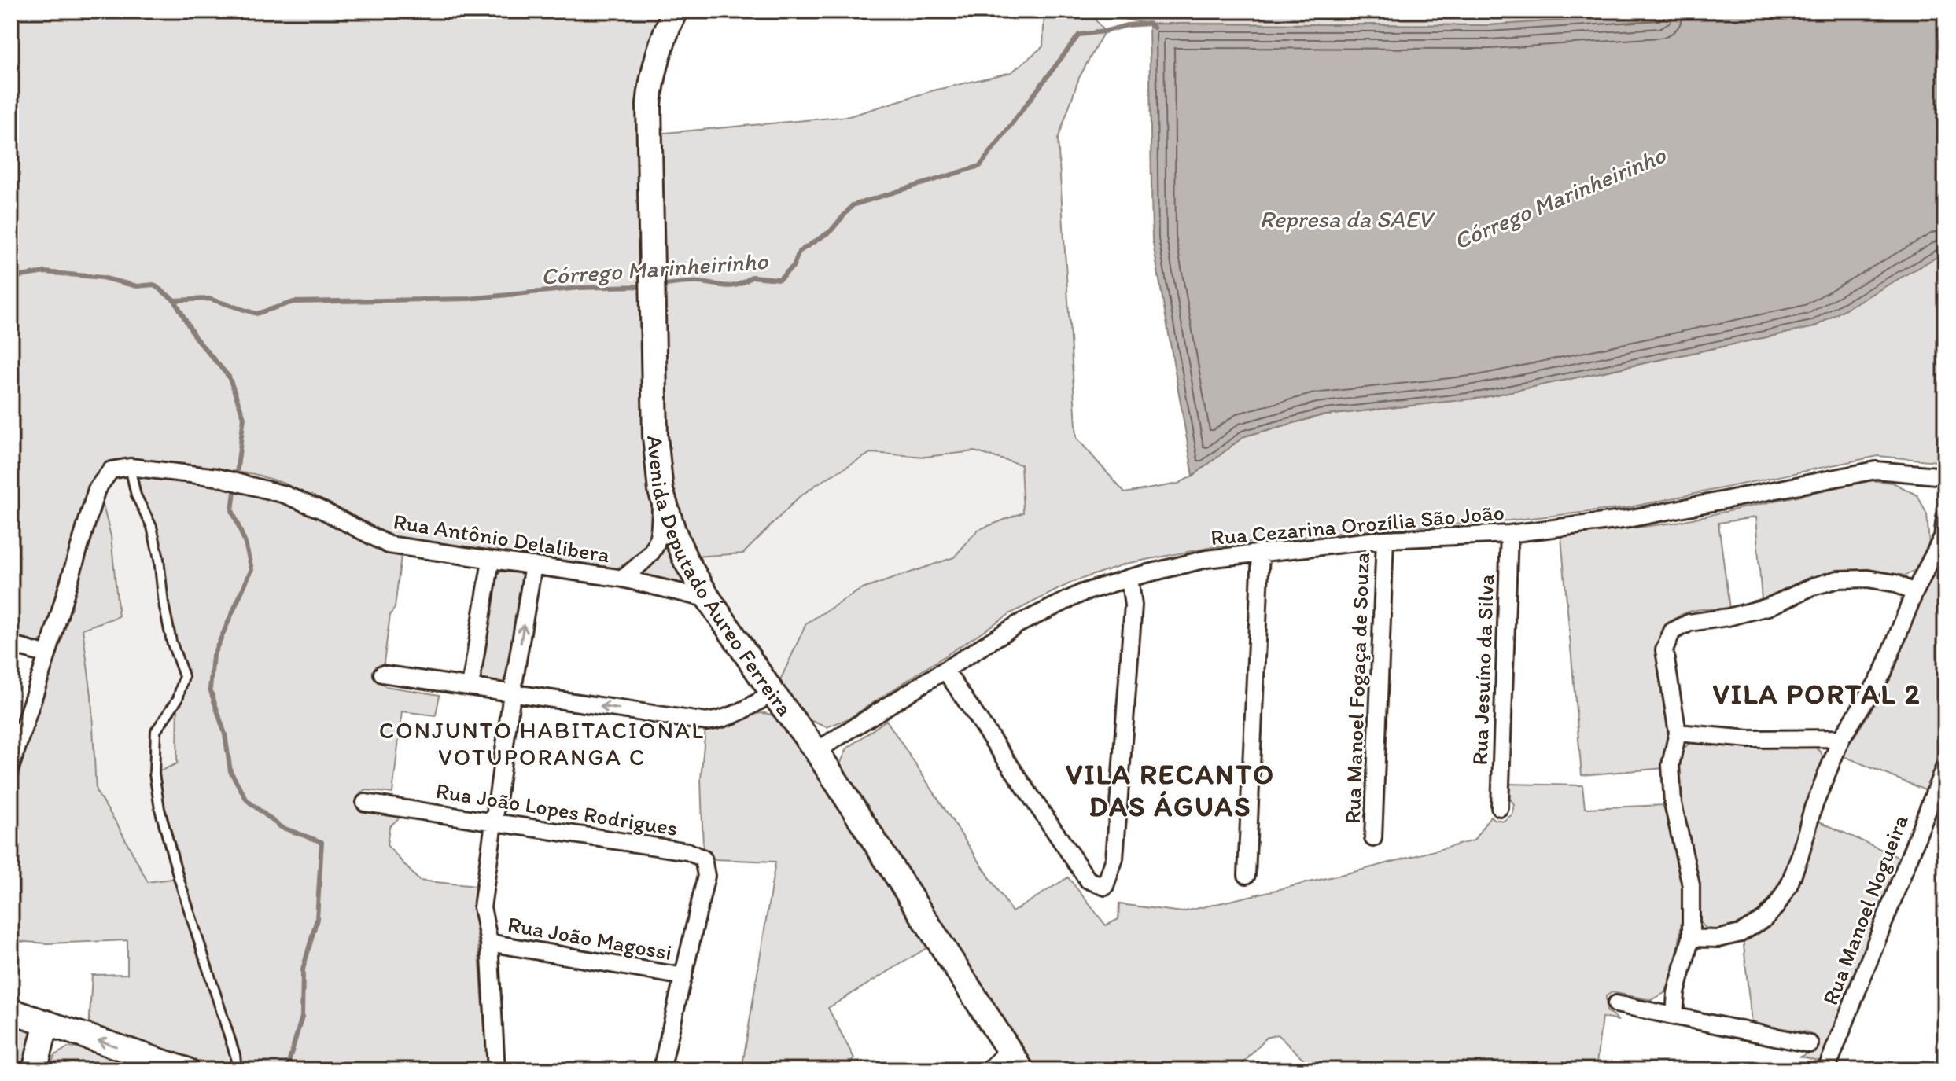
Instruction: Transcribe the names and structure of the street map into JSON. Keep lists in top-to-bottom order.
{
  "streets": {
    "main road": ["Avenida Deputado Áureo Ferreira"],
    "street": [
      "Rua Cezarina Orozília São João",
      "Rua Antônio Delalibera",
      "Rua Jesuíno da Silva",
      "Rua Manoel Fogaça de Souza",
      "Rua João Lopes Rodrigues",
      "Rua Manoel Nogueira",
      "Rua João Magossi"
    ]
  },
  "crossings": [
    ["Rua Cezarina Orozília São João", "Avenida Deputado Áureo Ferreira"],
    ["Rua Cezarina Orozília São João", "Rua Jesuíno da Silva"],
    ["Rua Cezarina Orozília São João", "Rua Manoel Fogaça de Souza"],
    ["Rua Antônio Delalibera", "Avenida Deputado Áureo Ferreira"],
    ["Rua João Lopes Rodrigues", "Rua João Magossi"]
  ],
  "districts": ["VILA PORTAL 2", "CONJUNTO HABITACIONAL VOTUPORANGA C", "VILA RECANTO DAS ÁGUAS"],
  "water": ["Córrego Marinheirinho", "Represa da SAEV"]
}
